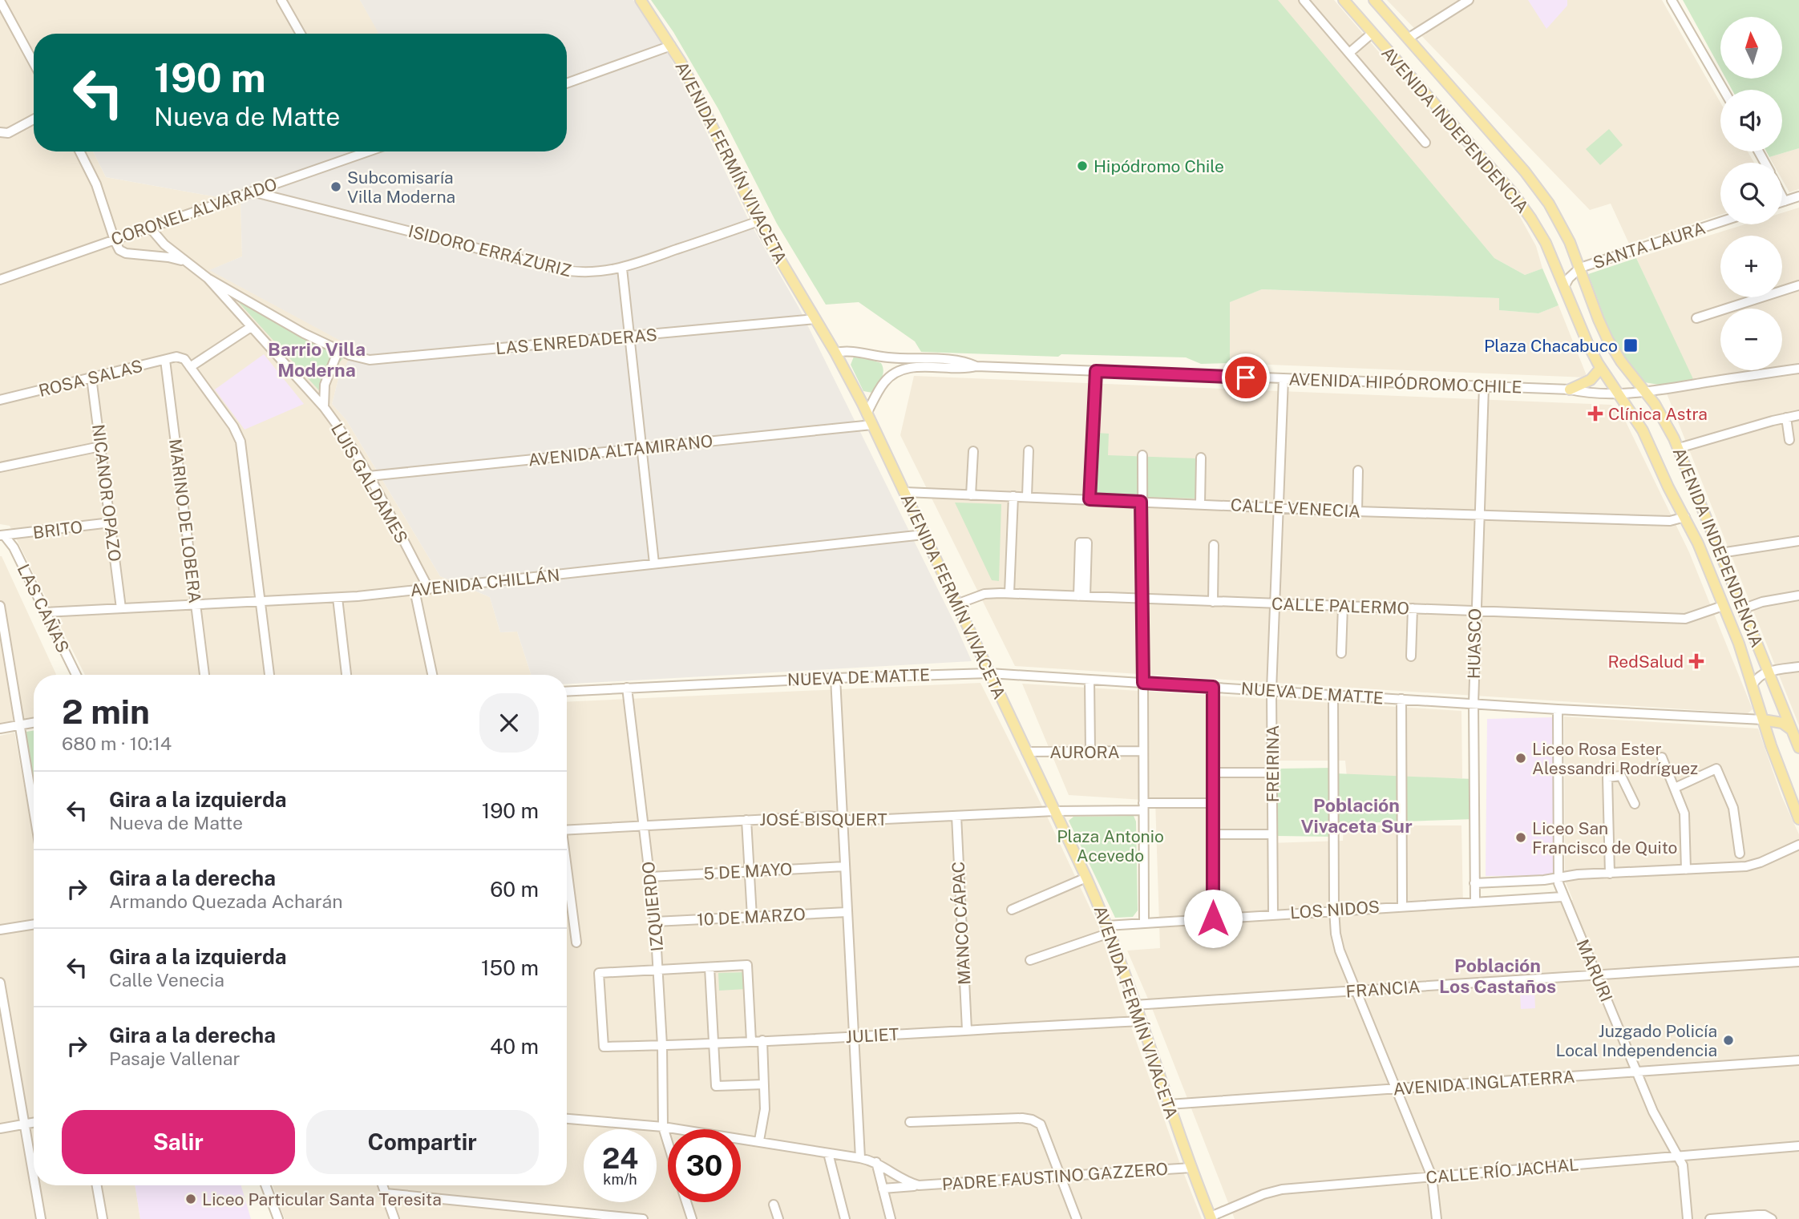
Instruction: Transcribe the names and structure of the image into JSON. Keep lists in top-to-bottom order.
{
  "streets": {
    "main road": ["AVENIDA INDEPENDENCIA", "AVENIDA FERMÍN VIVACETA"],
    "street": [
      "CORONEL ALVARADO",
      "SANTA LAURA",
      "ISIDORO ERRÁZURIZ",
      "LAS ENREDADERAS",
      "ROSA SALAS",
      "AVENIDA HIPÓDROMO CHILE",
      "AVENIDA ALTAMIRANO",
      "LUIS GALDAMES",
      "NICANOR OPAZO",
      "CALLE VENECIA",
      "MARINO DE LOBERA",
      "BRITO",
      "AVENIDA CHILLÁN",
      "CALLE PALERMO",
      "LAS CAÑAS",
      "HUASCO",
      "NUEVA DE MATTE",
      "AURORA",
      "FREIRINA",
      "JOSÉ BISQUERT",
      "5 DE MAYO",
      "IZQUIERDO",
      "LOS NIDOS",
      "10 DE MARZO",
      "MANCO CÁPAC",
      "MARURI",
      "FRANCIA",
      "JULIET",
      "AVENIDA INGLATERRA",
      "CALLE RÍO JACHAL",
      "PADRE FAUSTINO GAZZERO"
    ]
  },
  "crossings": [
    ["AVENIDA INDEPENDENCIA", "SANTA LAURA"],
    ["AVENIDA INDEPENDENCIA", "AVENIDA HIPÓDROMO CHILE"],
    ["AVENIDA INDEPENDENCIA", "CALLE VENECIA"],
    ["AVENIDA INDEPENDENCIA", "CALLE PALERMO"],
    ["AVENIDA INDEPENDENCIA", "NUEVA DE MATTE"],
    ["AVENIDA FERMÍN VIVACETA", "ISIDORO ERRÁZURIZ"],
    ["AVENIDA FERMÍN VIVACETA", "LAS ENREDADERAS"],
    ["AVENIDA FERMÍN VIVACETA", "AVENIDA HIPÓDROMO CHILE"],
    ["AVENIDA FERMÍN VIVACETA", "AVENIDA ALTAMIRANO"],
    ["AVENIDA FERMÍN VIVACETA", "CALLE VENECIA"],
    ["AVENIDA FERMÍN VIVACETA", "AVENIDA CHILLÁN"],
    ["AVENIDA FERMÍN VIVACETA", "CALLE PALERMO"],
    ["AVENIDA FERMÍN VIVACETA", "NUEVA DE MATTE"],
    ["AVENIDA FERMÍN VIVACETA", "AURORA"],
    ["AVENIDA FERMÍN VIVACETA", "JOSÉ BISQUERT"],
    ["AVENIDA FERMÍN VIVACETA", "LOS NIDOS"],
    ["AVENIDA FERMÍN VIVACETA", "FRANCIA"],
    ["AVENIDA FERMÍN VIVACETA", "JULIET"],
    ["AVENIDA FERMÍN VIVACETA", "AVENIDA INGLATERRA"],
    ["AVENIDA FERMÍN VIVACETA", "CALLE RÍO JACHAL"],
    ["AVENIDA FERMÍN VIVACETA", "PADRE FAUSTINO GAZZERO"],
    ["CORONEL ALVARADO", "ISIDORO ERRÁZURIZ"],
    ["CORONEL ALVARADO", "LUIS GALDAMES"],
    ["LAS ENREDADERAS", "LUIS GALDAMES"],
    ["ROSA SALAS", "NICANOR OPAZO"],
    ["ROSA SALAS", "MARINO DE LOBERA"],
    ["AVENIDA HIPÓDROMO CHILE", "HUASCO"],
    ["AVENIDA HIPÓDROMO CHILE", "FREIRINA"],
    ["AVENIDA ALTAMIRANO", "LUIS GALDAMES"],
    ["LUIS GALDAMES", "AVENIDA CHILLÁN"],
    ["NICANOR OPAZO", "BRITO"],
    ["NICANOR OPAZO", "AVENIDA CHILLÁN"],
    ["CALLE VENECIA", "HUASCO"],
    ["CALLE VENECIA", "FREIRINA"],
    ["MARINO DE LOBERA", "AVENIDA CHILLÁN"],
    ["BRITO", "LAS CAÑAS"],
    ["AVENIDA CHILLÁN", "LAS CAÑAS"],
    ["CALLE PALERMO", "HUASCO"],
    ["CALLE PALERMO", "FREIRINA"],
    ["HUASCO", "NUEVA DE MATTE"],
    ["HUASCO", "LOS NIDOS"],
    ["NUEVA DE MATTE", "FREIRINA"],
    ["NUEVA DE MATTE", "IZQUIERDO"],
    ["NUEVA DE MATTE", "MARURI"],
    ["FREIRINA", "LOS NIDOS"],
    ["JOSÉ BISQUERT", "IZQUIERDO"],
    ["JOSÉ BISQUERT", "MANCO CÁPAC"],
    ["5 DE MAYO", "IZQUIERDO"],
    ["IZQUIERDO", "10 DE MARZO"],
    ["IZQUIERDO", "JULIET"],
    ["IZQUIERDO", "PADRE FAUSTINO GAZZERO"],
    ["LOS NIDOS", "MARURI"],
    ["MANCO CÁPAC", "JULIET"],
    ["MARURI", "FRANCIA"],
    ["MARURI", "AVENIDA INGLATERRA"],
    ["MARURI", "CALLE RÍO JACHAL"]
  ],
  "districts": ["Barrio Villa Moderna", "Población Vivaceta Sur", "Población Los Castaños"],
  "parks": ["Plaza Antonio Acevedo"],
  "places": {
    "other": [
      "Hipódromo Chile",
      "Subcomisaría Villa Moderna",
      "Liceo Rosa Ester Alessandri Rodríguez",
      "Liceo San Francisco de Quito",
      "Juzgado Policía Local Independencia",
      "Liceo Particular Santa Teresita"
    ],
    "transit": ["Plaza Chacabuco"],
    "health": ["Clínica Astra", "RedSalud"]
  },
  "north": "top",
  "page": {
    "map_buttons": ["+", "−"],
    "turn": ["190 m", "Nueva de Matte"],
    "heading": ["2 min", "680 m · 10:14"],
    "list": [
      {
        "name": "Gira a la izquierda",
        "note": "Nueva de Matte",
        "value": "190 m"
      },
      {
        "name": "Gira a la derecha",
        "note": "Armando Quezada Acharán",
        "value": "60 m"
      },
      {
        "name": "Gira a la izquierda",
        "note": "Calle Venecia",
        "value": "150 m"
      },
      {
        "name": "Gira a la derecha",
        "note": "Pasaje Vallenar",
        "value": "40 m"
      }
    ],
    "buttons": ["Salir", "Compartir"],
    "speed": "24 km/h",
    "limit": "30"
  }
}
